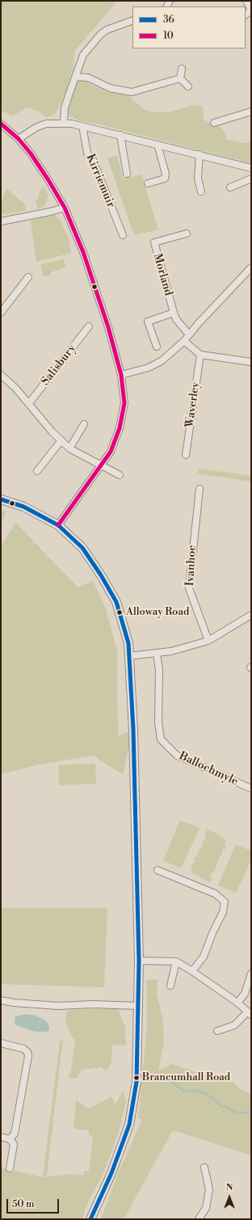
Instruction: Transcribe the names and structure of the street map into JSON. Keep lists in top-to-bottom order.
{
  "streets": {
    "street": [
      "Kirriemuir",
      "Morland",
      "Salisbury",
      "Waverley",
      "Ivanhoe",
      "Ballochmyle"
    ]
  },
  "places": ["Alloway Road", "Brancumhall Road"],
  "lines": ["transit line 10", "transit line 36"],
  "legend": ["36", "10"],
  "scale_bar": "50 m",
  "north": "top"
}
